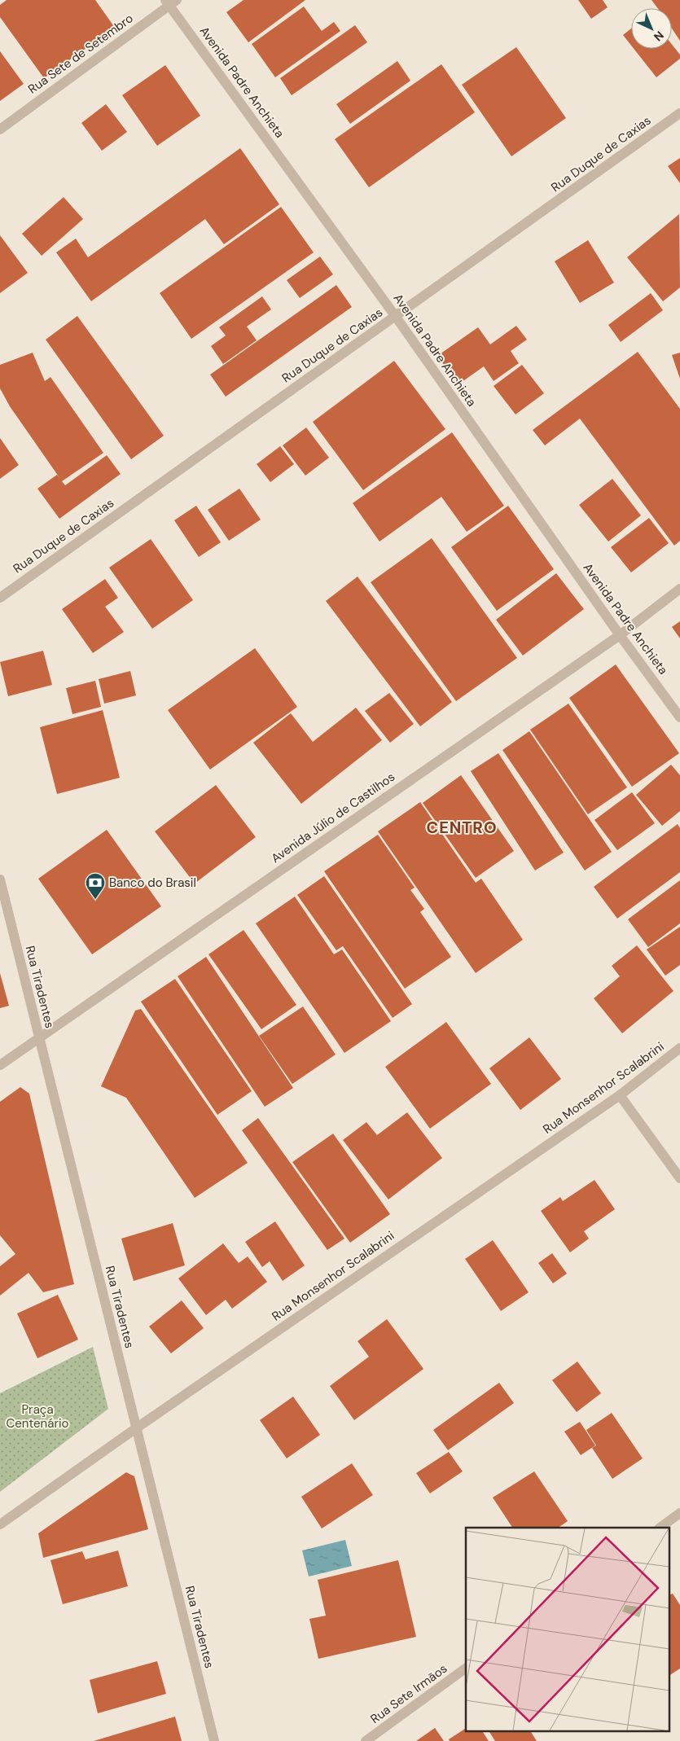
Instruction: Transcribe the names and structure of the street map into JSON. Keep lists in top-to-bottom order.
{
  "streets": {
    "street": [
      "Rua Sete de Setembro",
      "Avenida Padre Anchieta",
      "Rua Duque de Caxias",
      "Avenida Júlio de Castilhos",
      "Rua Tiradentes",
      "Rua Monsenhor Scalabrini",
      "Rua Sete Irmãos"
    ]
  },
  "crossings": [
    ["Rua Sete de Setembro", "Avenida Padre Anchieta"],
    ["Avenida Padre Anchieta", "Rua Duque de Caxias"],
    ["Avenida Padre Anchieta", "Avenida Júlio de Castilhos"],
    ["Avenida Júlio de Castilhos", "Rua Tiradentes"],
    ["Rua Tiradentes", "Rua Monsenhor Scalabrini"]
  ],
  "districts": ["CENTRO"],
  "parks": ["Praça Centenário"],
  "places": {
    "bank": ["Banco do Brasil"]
  },
  "north": "bottom right"
}
